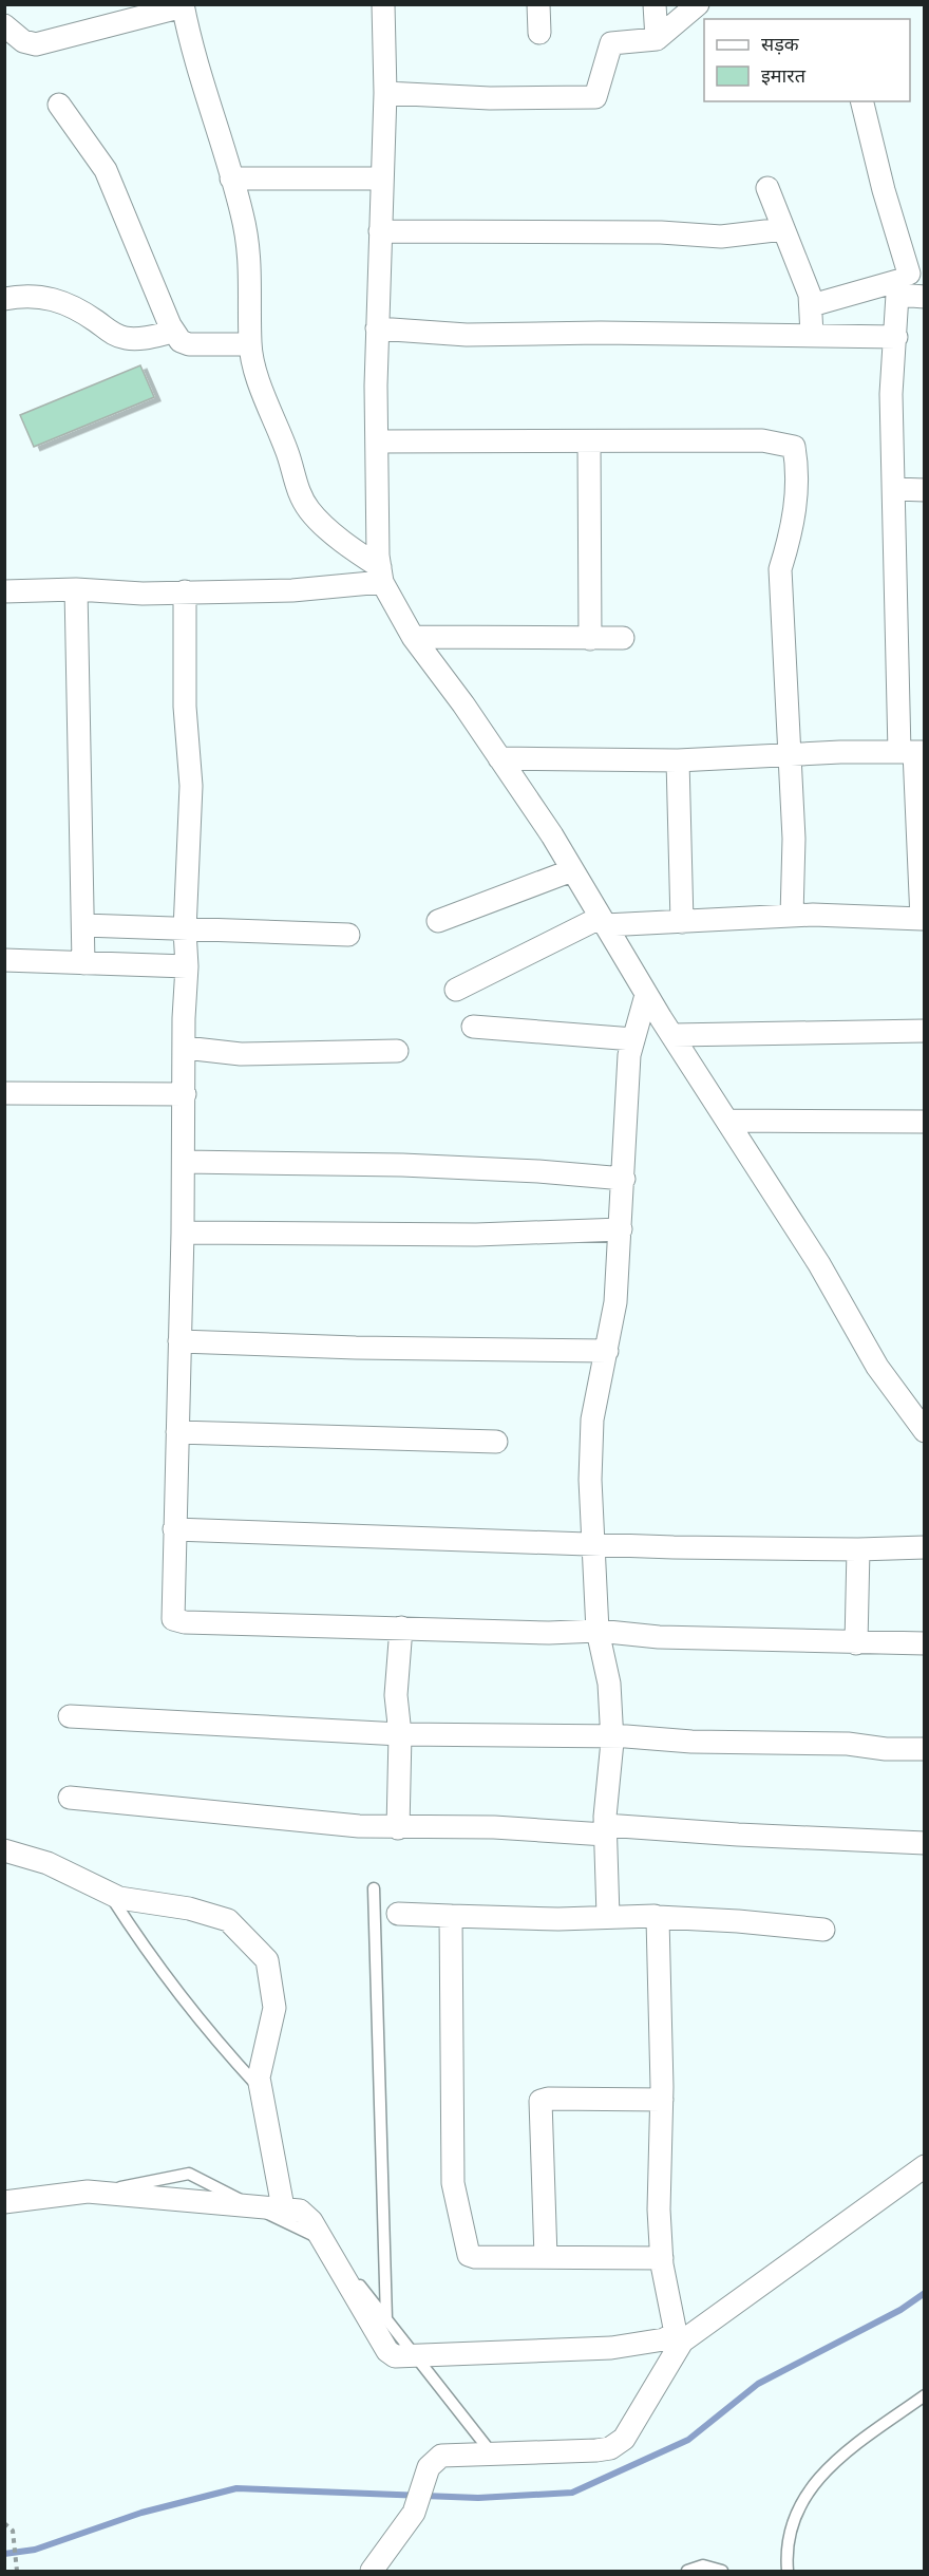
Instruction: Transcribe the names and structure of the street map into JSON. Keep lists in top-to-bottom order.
{
  "legend": ["सड़क", "इमारत"]
}
